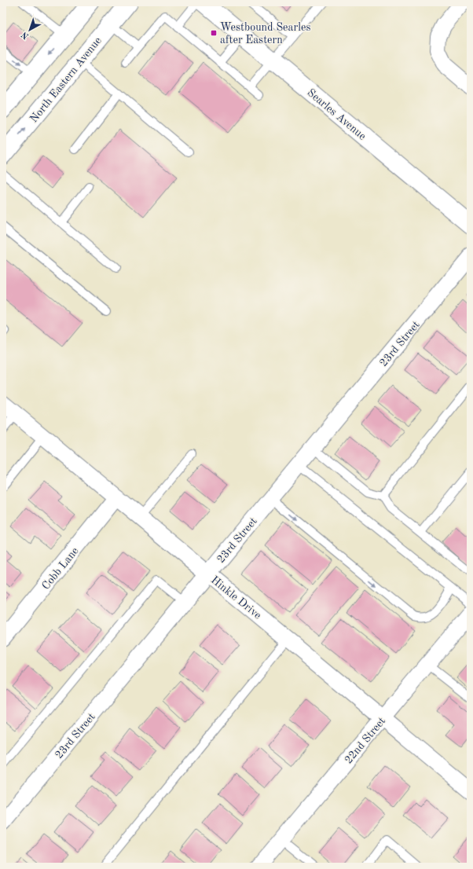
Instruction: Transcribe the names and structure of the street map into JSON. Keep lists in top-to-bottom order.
{
  "streets": {
    "street": [
      "North Eastern Avenue",
      "Searles Avenue",
      "23rd Street",
      "Cobb Lane",
      "Hinkle Drive",
      "22nd Street"
    ]
  },
  "crossings": [
    ["23rd Street", "Hinkle Drive"],
    ["Cobb Lane", "Hinkle Drive"],
    ["Hinkle Drive", "22nd Street"]
  ],
  "places": {
    "transit": ["Westbound Searles after Eastern"]
  },
  "north": "bottom left"
}
